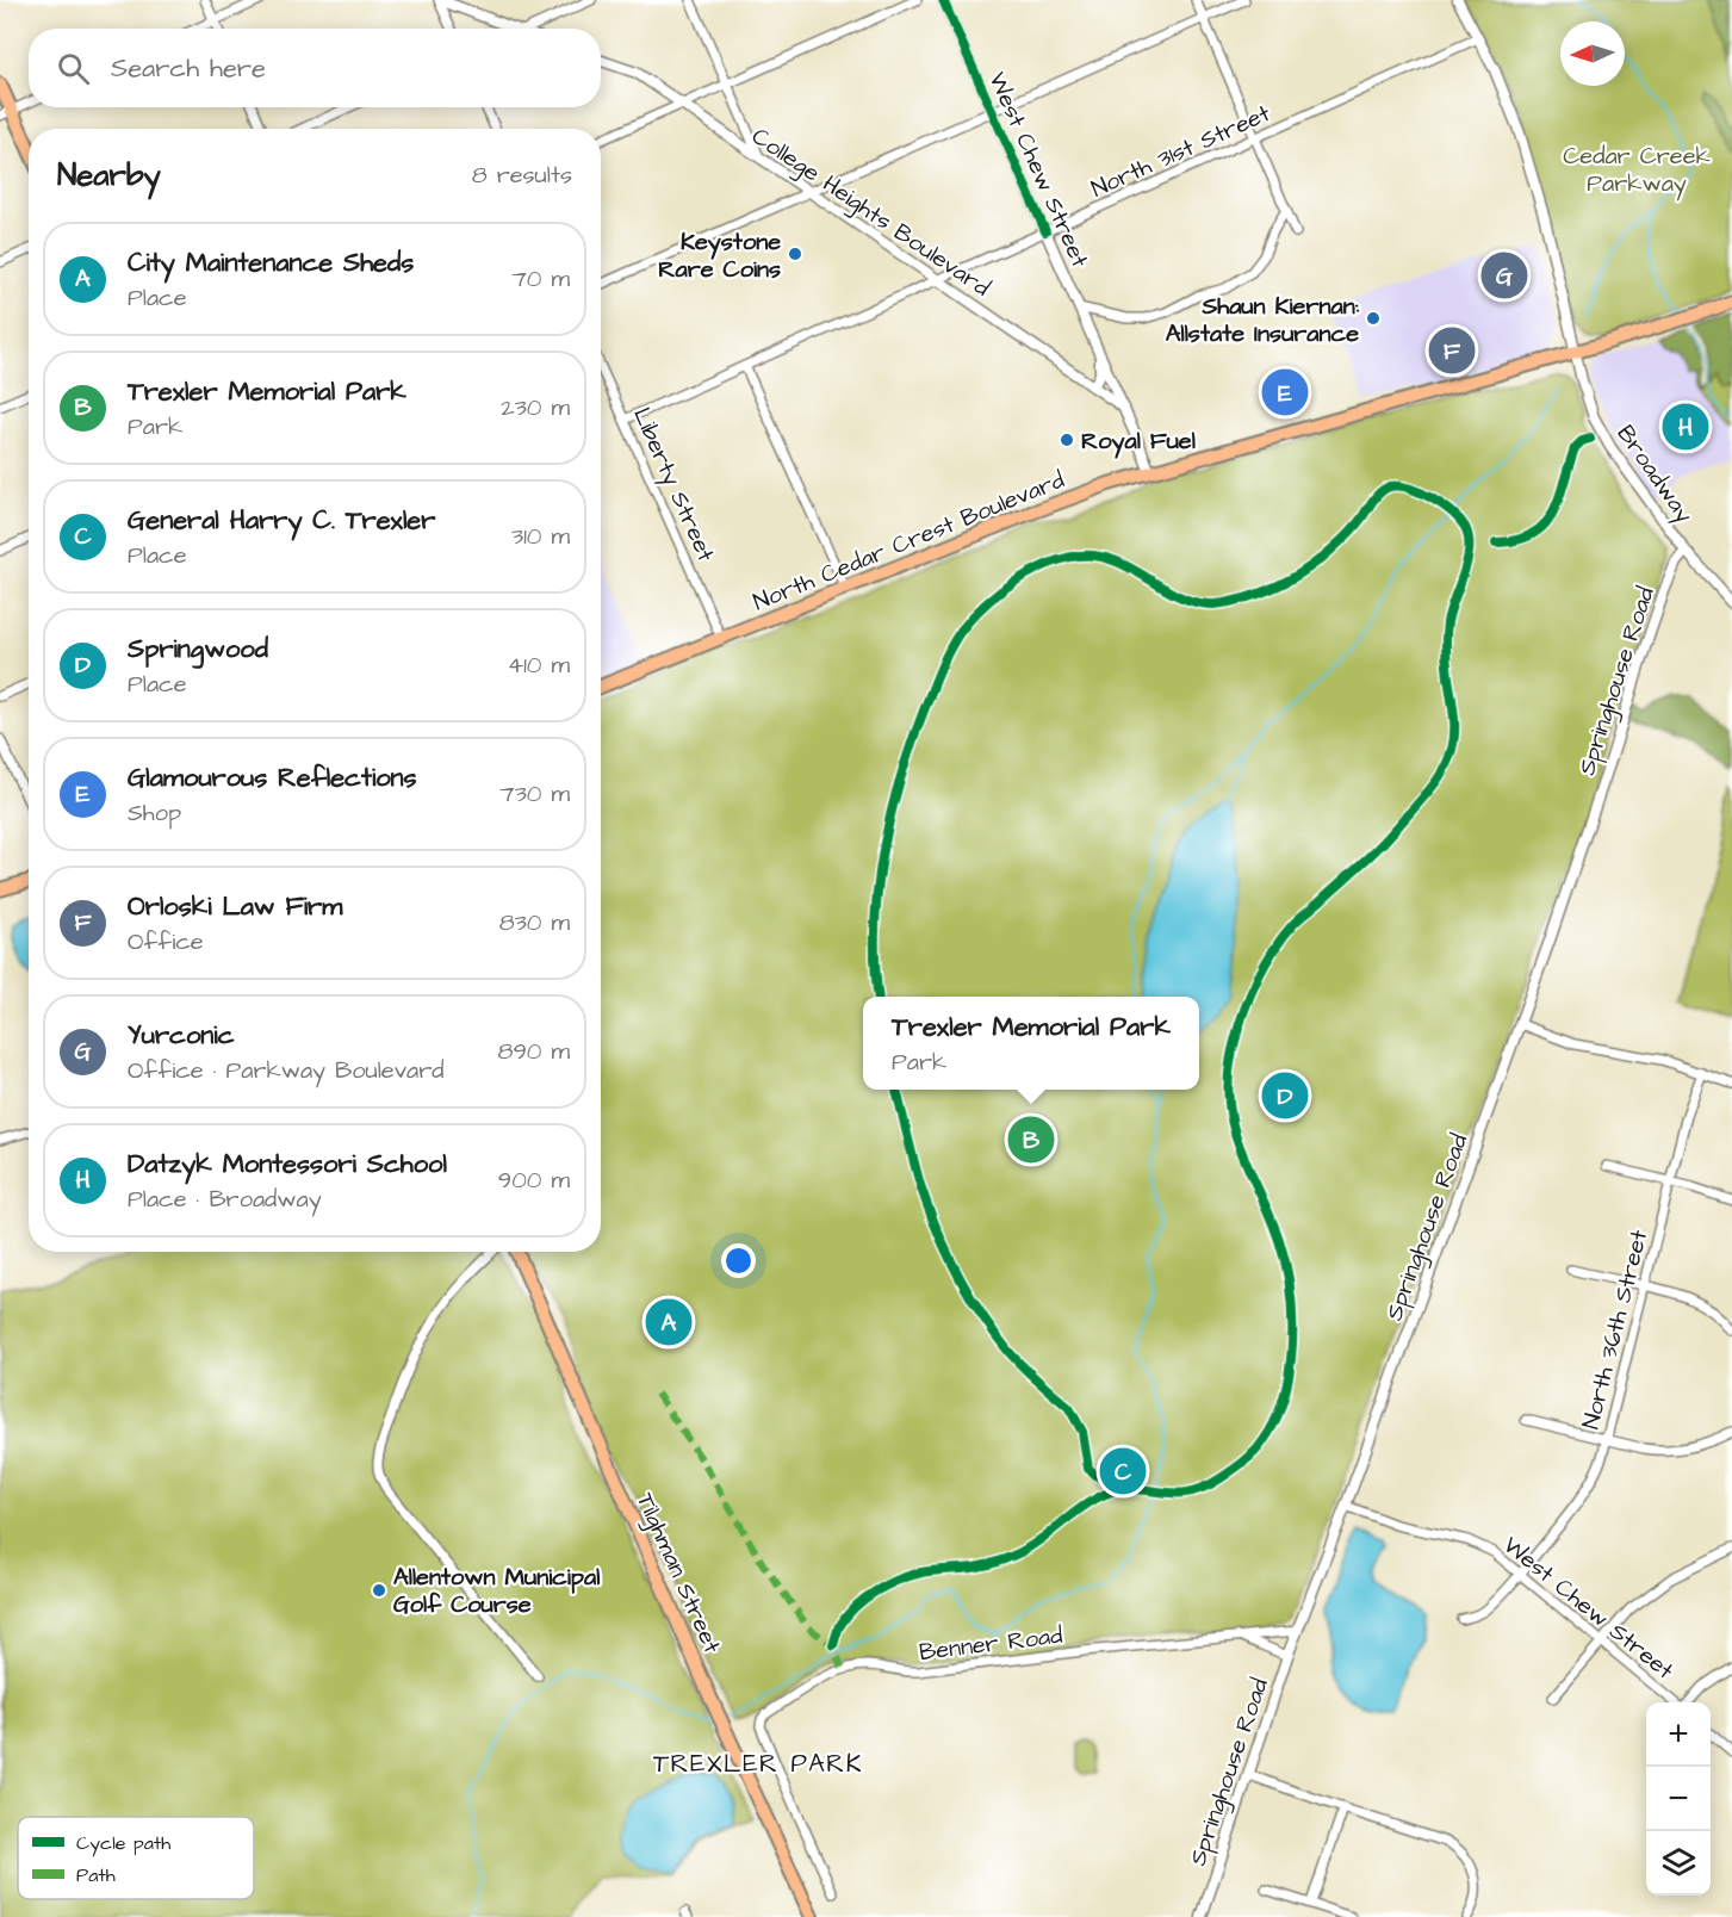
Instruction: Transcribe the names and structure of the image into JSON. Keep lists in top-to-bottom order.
{
  "streets": {
    "main road": ["North Cedar Crest Boulevard", "Tilghman Street"],
    "street": [
      "North 31st Street",
      "West Chew Street",
      "College Heights Boulevard",
      "Broadway",
      "Liberty Street",
      "Springhouse Road",
      "North 36th Street",
      "Benner Road"
    ]
  },
  "crossings": [
    ["North 31st Street", "West Chew Street"],
    ["North 31st Street", "College Heights Boulevard"],
    ["North 31st Street", "Broadway"],
    ["North 31st Street", "Liberty Street"],
    ["West Chew Street", "College Heights Boulevard"],
    ["West Chew Street", "North Cedar Crest Boulevard"],
    ["West Chew Street", "Springhouse Road"],
    ["West Chew Street", "North 36th Street"],
    ["Broadway", "North Cedar Crest Boulevard"],
    ["Broadway", "Springhouse Road"],
    ["Liberty Street", "North Cedar Crest Boulevard"],
    ["Springhouse Road", "Benner Road"]
  ],
  "districts": ["TREXLER PARK"],
  "parks": ["Cedar Creek Parkway"],
  "places": [
    "Keystone Rare Coins",
    "Shaun Kiernan: Allstate Insurance",
    "Royal Fuel",
    "Allentown Municipal Golf Course"
  ],
  "legend": ["Cycle path", "Path"],
  "north": "left",
  "page": {
    "search": "Search here",
    "heading": ["Nearby", "8 results"],
    "list": [
      {
        "mark": "A",
        "name": "City Maintenance Sheds",
        "note": "Place",
        "value": "70 m"
      },
      {
        "mark": "B",
        "name": "Trexler Memorial Park",
        "note": "Park",
        "value": "230 m"
      },
      {
        "mark": "C",
        "name": "General Harry C. Trexler",
        "note": "Place",
        "value": "310 m"
      },
      {
        "mark": "D",
        "name": "Springwood",
        "note": "Place",
        "value": "410 m"
      },
      {
        "mark": "E",
        "name": "Glamourous Reflections",
        "note": "Shop",
        "value": "730 m"
      },
      {
        "mark": "F",
        "name": "Orloski Law Firm",
        "note": "Office",
        "value": "830 m"
      },
      {
        "mark": "G",
        "name": "Yurconic",
        "note": "Office · Parkway Boulevard",
        "value": "890 m"
      },
      {
        "mark": "H",
        "name": "Datzyk Montessori School",
        "note": "Place · Broadway",
        "value": "900 m"
      }
    ],
    "pins": [
      "G",
      "F",
      "E",
      "H",
      "D",
      "B",
      "A",
      "C"
    ],
    "popup": ["Trexler Memorial Park", "Park"],
    "map_buttons": ["+", "−"]
  }
}
